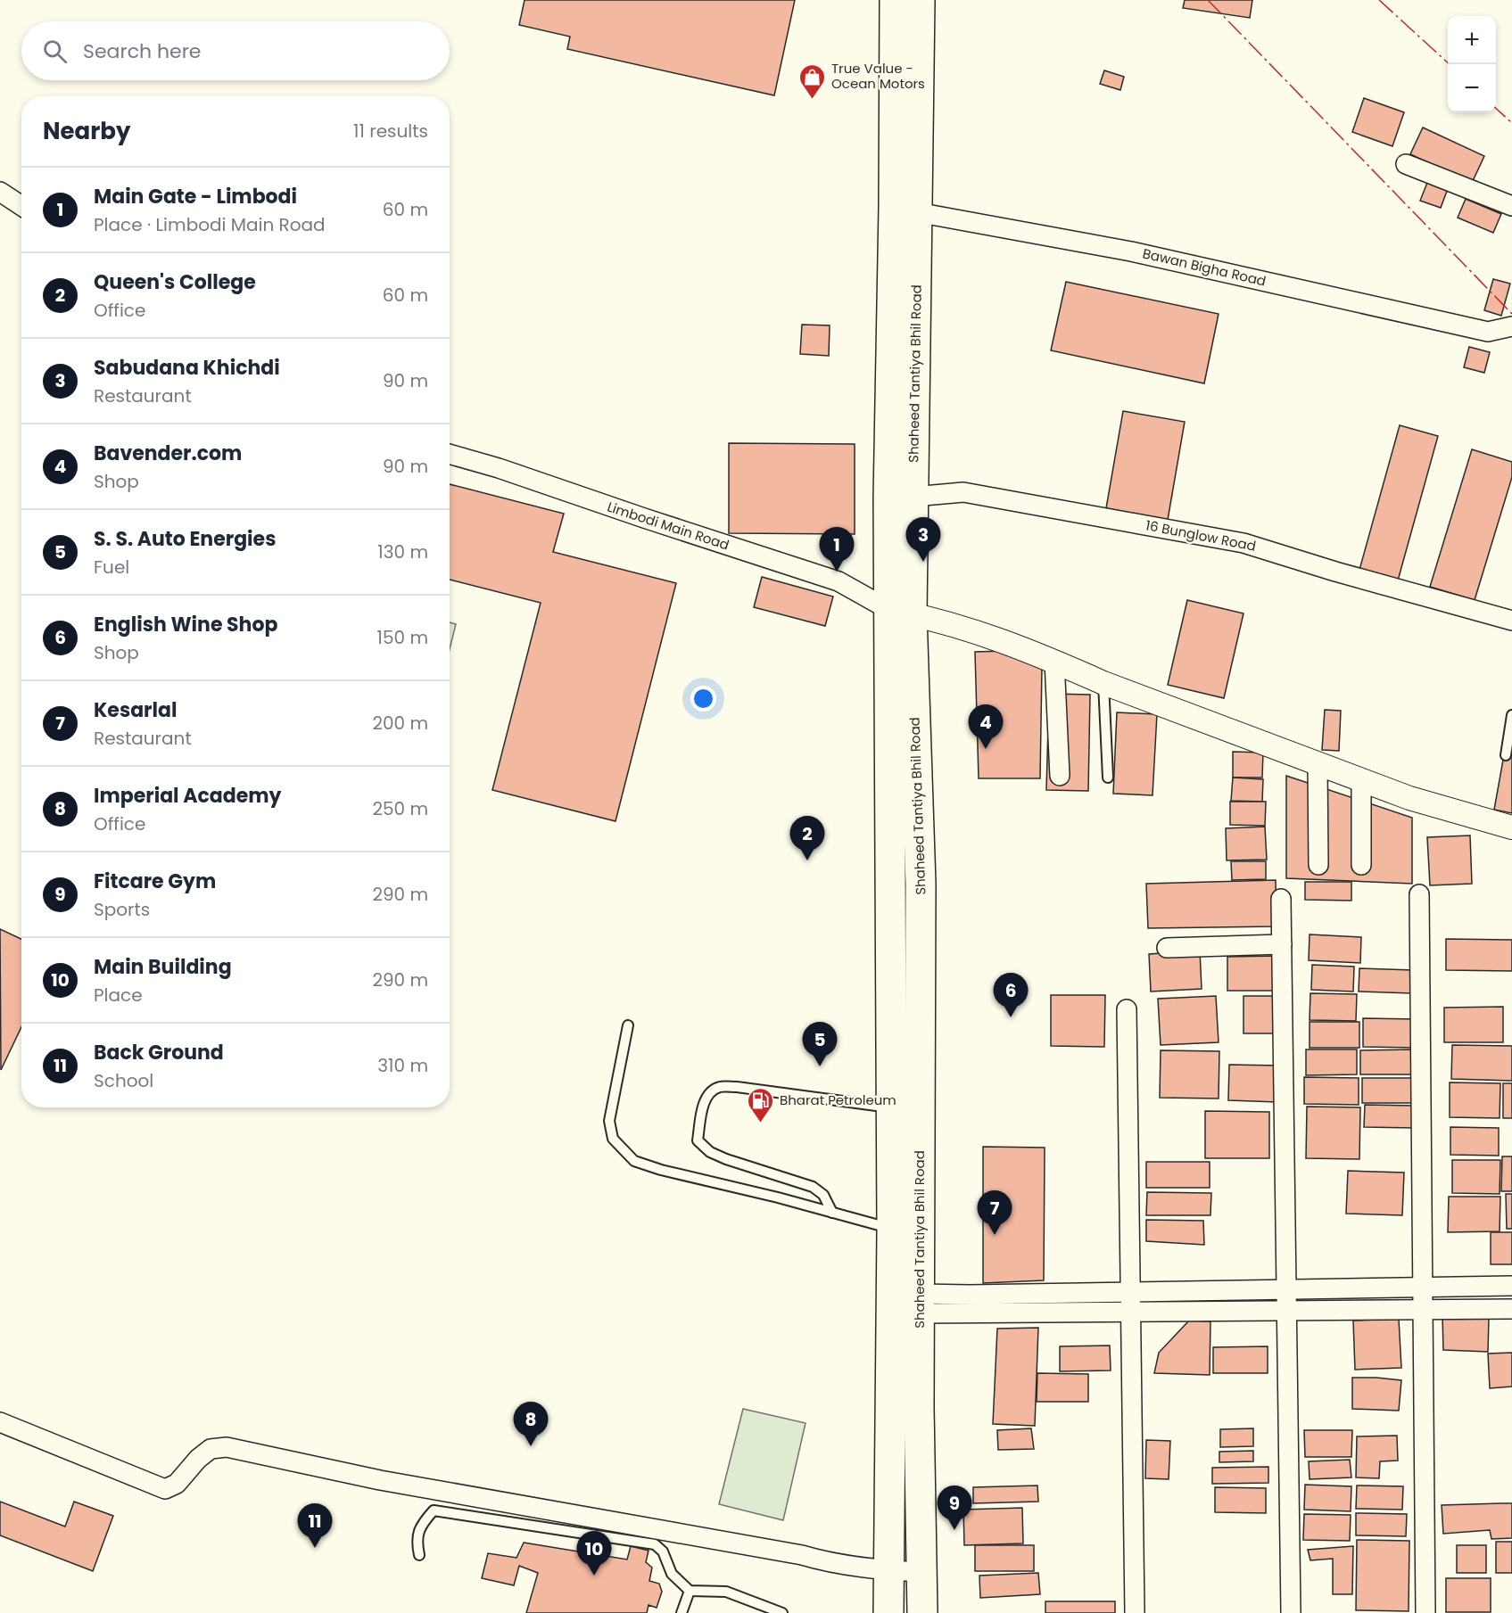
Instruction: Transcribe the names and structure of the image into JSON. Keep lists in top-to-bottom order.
{
  "streets": {
    "main road": ["Shaheed Tantiya Bhil Road"],
    "street": ["Bawan Bigha Road", "Limbodi Main Road", "16 Bunglow Road"]
  },
  "crossings": [
    ["Bawan Bigha Road", "Shaheed Tantiya Bhil Road"],
    ["Shaheed Tantiya Bhil Road", "Limbodi Main Road"],
    ["Shaheed Tantiya Bhil Road", "16 Bunglow Road"]
  ],
  "places": {
    "shop": ["True Value - Ocean Motors"],
    "fuel station": ["Bharat Petroleum"]
  },
  "page": {
    "map_buttons": ["+", "−"],
    "search": "Search here",
    "heading": ["Nearby", "11 results"],
    "list": [
      {
        "mark": "1",
        "name": "Main Gate - Limbodi",
        "note": "Place · Limbodi Main Road",
        "value": "60 m"
      },
      {
        "mark": "2",
        "name": "Queen's College",
        "note": "Office",
        "value": "60 m"
      },
      {
        "mark": "3",
        "name": "Sabudana Khichdi",
        "note": "Restaurant",
        "value": "90 m"
      },
      {
        "mark": "4",
        "name": "Bavender.com",
        "note": "Shop",
        "value": "90 m"
      },
      {
        "mark": "5",
        "name": "S. S. Auto Energies",
        "note": "Fuel",
        "value": "130 m"
      },
      {
        "mark": "6",
        "name": "English Wine Shop",
        "note": "Shop",
        "value": "150 m"
      },
      {
        "mark": "7",
        "name": "Kesarlal",
        "note": "Restaurant",
        "value": "200 m"
      },
      {
        "mark": "8",
        "name": "Imperial Academy",
        "note": "Office",
        "value": "250 m"
      },
      {
        "mark": "9",
        "name": "Fitcare Gym",
        "note": "Sports",
        "value": "290 m"
      },
      {
        "mark": "10",
        "name": "Main Building",
        "note": "Place",
        "value": "290 m"
      },
      {
        "mark": "11",
        "name": "Back Ground",
        "note": "School",
        "value": "310 m"
      }
    ],
    "pins": [
      "3",
      "1",
      "4",
      "2",
      "6",
      "5",
      "7",
      "8",
      "9",
      "11",
      "10"
    ]
  }
}
